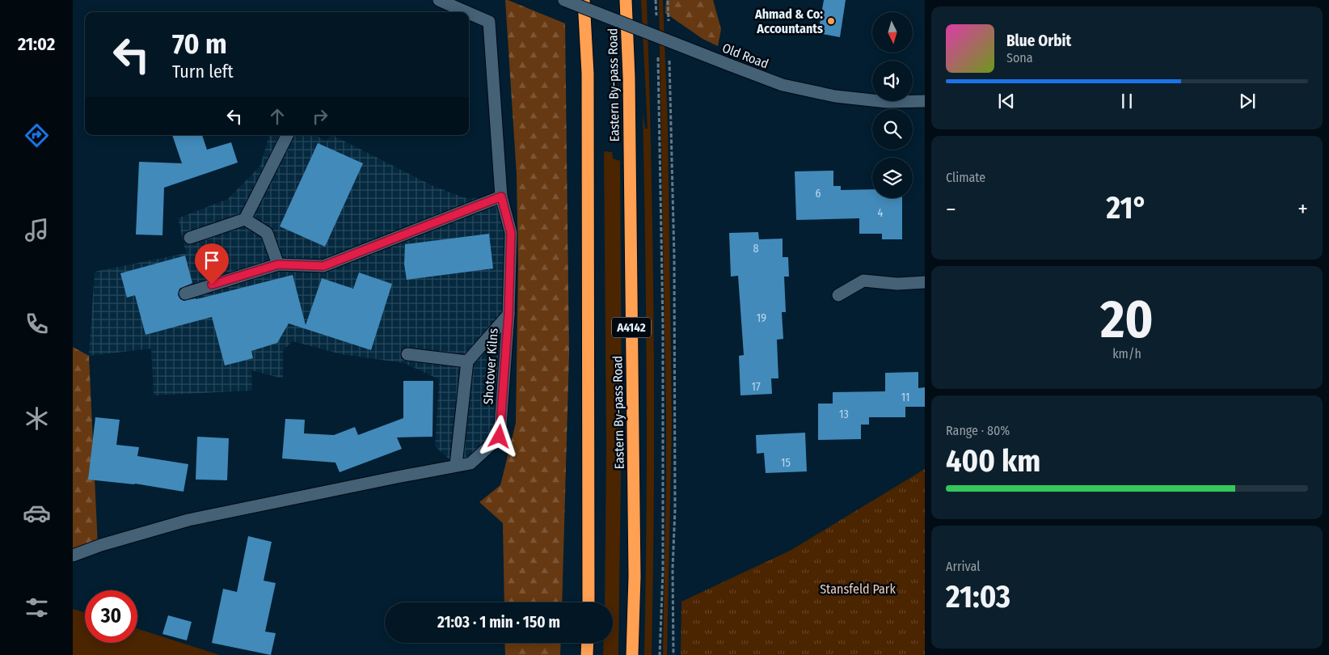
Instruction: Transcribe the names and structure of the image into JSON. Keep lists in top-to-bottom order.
{
  "streets": {
    "highway": ["Eastern By-pass Road", "A4142"],
    "street": ["Old Road", "Shotover Kilns"]
  },
  "parks": ["Stansfeld Park"],
  "places": ["Ahmad & Co: Accountants"],
  "house_numbers": [
    "6",
    "4",
    "8",
    "19",
    "17",
    "11",
    "13",
    "15"
  ],
  "north": "bottom",
  "page": {
    "tabs": "21:02",
    "turn": ["70 m", "Turn left"],
    "song": ["Blue Orbit", "Sona"],
    "tile": [
      "Climate",
      ["20", "km/h"],
      ["Range · 80%", "400 km"],
      ["Arrival", "21:03"]
    ],
    "heat": ["−", "21°", "+"],
    "limit": "30",
    "trip": "21:03 · 1 min · 150 m"
  }
}
